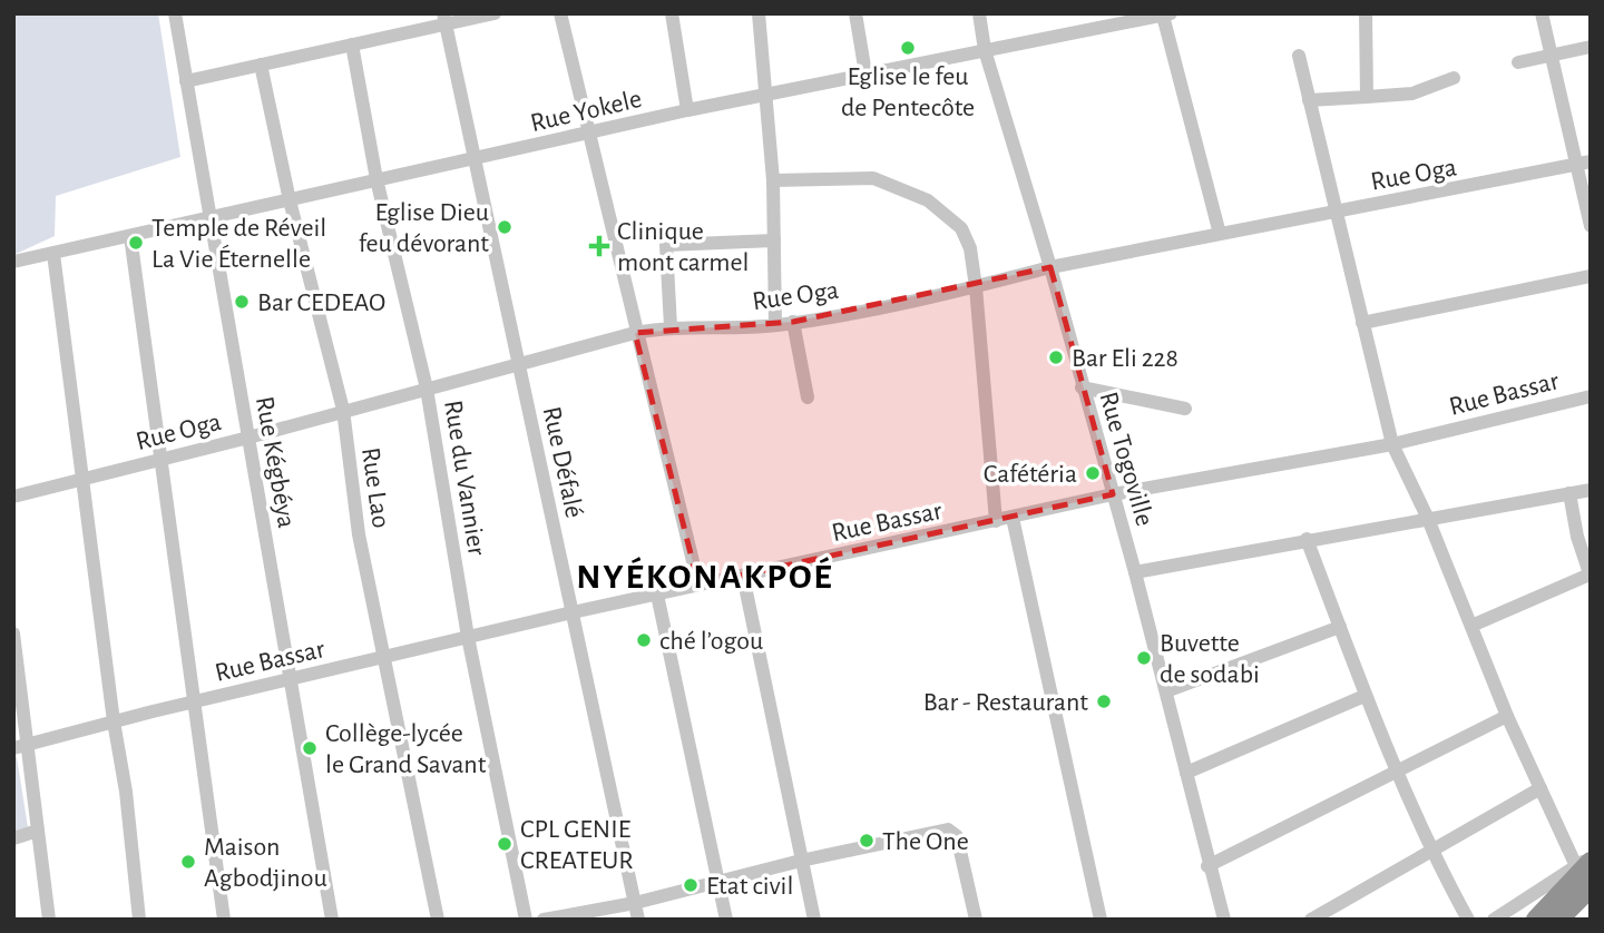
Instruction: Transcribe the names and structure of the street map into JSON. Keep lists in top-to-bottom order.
{
  "streets": {
    "street": [
      "Rue Yokele",
      "Rue Oga",
      "Rue Bassar",
      "Rue Togoville",
      "Rue Kégbéya",
      "Rue Défalé",
      "Rue du Vannier",
      "Rue Lao"
    ]
  },
  "crossings": [
    ["Rue Yokele", "Rue Togoville"],
    ["Rue Yokele", "Rue Kégbéya"],
    ["Rue Yokele", "Rue Défalé"],
    ["Rue Yokele", "Rue du Vannier"],
    ["Rue Yokele", "Rue Lao"],
    ["Rue Oga", "Rue Togoville"],
    ["Rue Oga", "Rue Kégbéya"],
    ["Rue Oga", "Rue Défalé"],
    ["Rue Oga", "Rue du Vannier"],
    ["Rue Oga", "Rue Lao"],
    ["Rue Bassar", "Rue Togoville"],
    ["Rue Bassar", "Rue Kégbéya"],
    ["Rue Bassar", "Rue Défalé"],
    ["Rue Bassar", "Rue du Vannier"],
    ["Rue Bassar", "Rue Lao"]
  ],
  "districts": ["NYÉKONAKPOÉ"],
  "places": {
    "other": [
      "Eglise le feu de Pentecôte",
      "Eglise Dieu feu dévorant",
      "Temple de Réveil La Vie Éternelle",
      "Bar CEDEAO",
      "Bar Eli 228",
      "Cafétéria",
      "ché l’ogou",
      "Buvette de sodabi",
      "Bar - Restaurant",
      "Collège-lycée le Grand Savant",
      "The One",
      "CPL GENIE CREATEUR",
      "Maison Agbodjinou",
      "Etat civil"
    ],
    "health": ["Clinique mont carmel"]
  }
}
